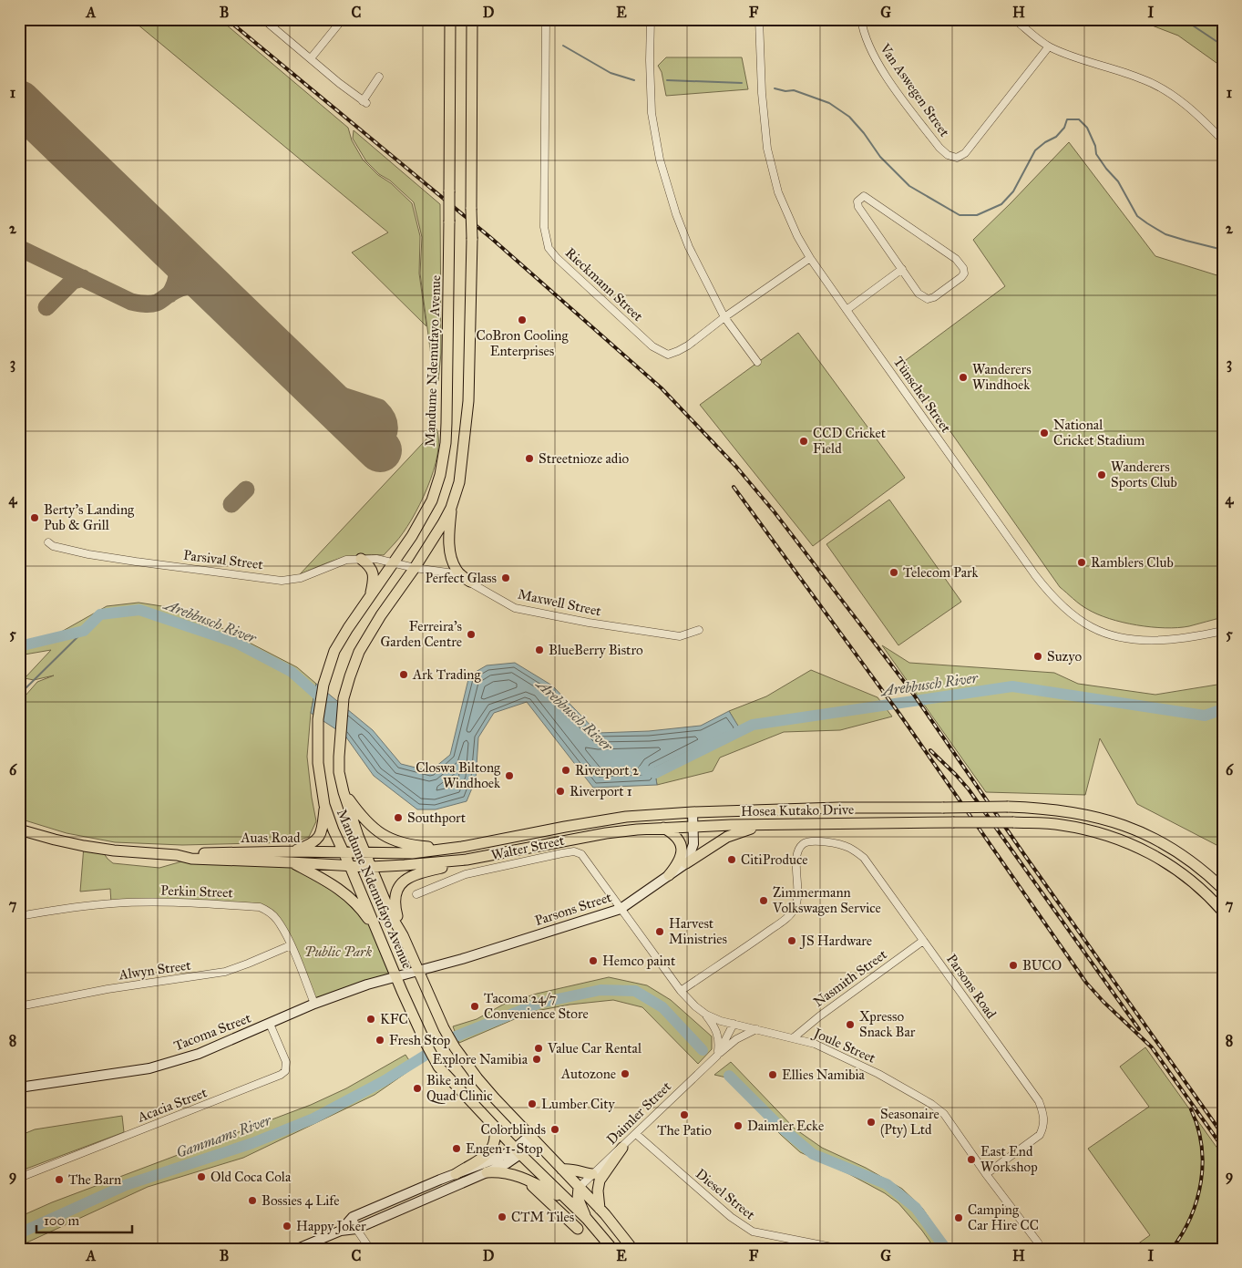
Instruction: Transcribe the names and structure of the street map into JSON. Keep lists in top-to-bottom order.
{
  "streets": {
    "main road": ["Mandume Ndemufayo Avenue", "Hosea Kutako Drive", "Auas Road"],
    "street": [
      "Van Aswegen Street",
      "Rieckmann Street",
      "Tünschel Street",
      "Parsival Street",
      "Maxwell Street",
      "Walter Street",
      "Perkin Street",
      "Parsons Street",
      "Alwyn Street",
      "Nasmith Street",
      "Parsons Road",
      "Tacoma Street",
      "Joule Street",
      "Acacia Street",
      "Daimler Street",
      "Diesel Street"
    ]
  },
  "crossings": [
    ["Rieckmann Street", "Tünschel Street"],
    ["Mandume Ndemufayo Avenue", "Parsival Street"],
    ["Mandume Ndemufayo Avenue", "Maxwell Street"],
    ["Mandume Ndemufayo Avenue", "Hosea Kutako Drive"],
    ["Mandume Ndemufayo Avenue", "Auas Road"],
    ["Mandume Ndemufayo Avenue", "Parsons Street"],
    ["Mandume Ndemufayo Avenue", "Tacoma Street"],
    ["Mandume Ndemufayo Avenue", "Daimler Street"],
    ["Parsival Street", "Maxwell Street"],
    ["Hosea Kutako Drive", "Auas Road"],
    ["Walter Street", "Parsons Street"],
    ["Walter Street", "Joule Street"],
    ["Perkin Street", "Alwyn Street"],
    ["Perkin Street", "Tacoma Street"],
    ["Parsons Street", "Tacoma Street"],
    ["Parsons Street", "Joule Street"],
    ["Nasmith Street", "Parsons Road"],
    ["Nasmith Street", "Joule Street"],
    ["Parsons Road", "Joule Street"],
    ["Tacoma Street", "Acacia Street"],
    ["Joule Street", "Daimler Street"],
    ["Daimler Street", "Diesel Street"]
  ],
  "water": ["Arebbusch River", "Gammams River"],
  "parks": ["Public Park"],
  "places": [
    "CoBron Cooling Enterprises",
    "Wanderers Windhoek",
    "National Cricket Stadium",
    "CCD Cricket Field",
    "Streetnioze adio",
    "Wanderers Sports Club",
    "Berty's Landing Pub & Grill",
    "Ramblers Club",
    "Telecom Park",
    "Perfect Glass",
    "Ferreira's Garden Centre",
    "BlueBerry Bistro",
    "Suzyo",
    "Ark Trading",
    "Riverport 2",
    "Closwa Biltong Windhoek",
    "Riverport 1",
    "Southport",
    "CitiProduce",
    "Zimmermann Volkswagen Service",
    "Harvest Ministries",
    "JS Hardware",
    "Hemco paint",
    "BUCO",
    "Tacoma 24/7 Convenience Store",
    "KFC",
    "Xpresso Snack Bar",
    "Fresh Stop",
    "Value Car Rental",
    "Explore Namibia",
    "Autozone",
    "Ellies Namibia",
    "Bike and Quad Clinic",
    "Lumber City",
    "The Patio",
    "Seasonaire (Pty) Ltd",
    "Daimler Ecke",
    "Colorblinds",
    "Engen 1-Stop",
    "East End Workshop",
    "Old Coca Cola",
    "The Barn",
    "Bossies 4 Life",
    "CTM Tiles",
    "Camping Car Hire CC",
    "Happy Joker"
  ],
  "scale_bar": "100 m",
  "grid": {
    "columns": [
      "A",
      "B",
      "C",
      "D",
      "E",
      "F",
      "G",
      "H",
      "I"
    ],
    "rows": [
      "1",
      "2",
      "3",
      "4",
      "5",
      "6",
      "7",
      "8",
      "9"
    ]
  }
}
